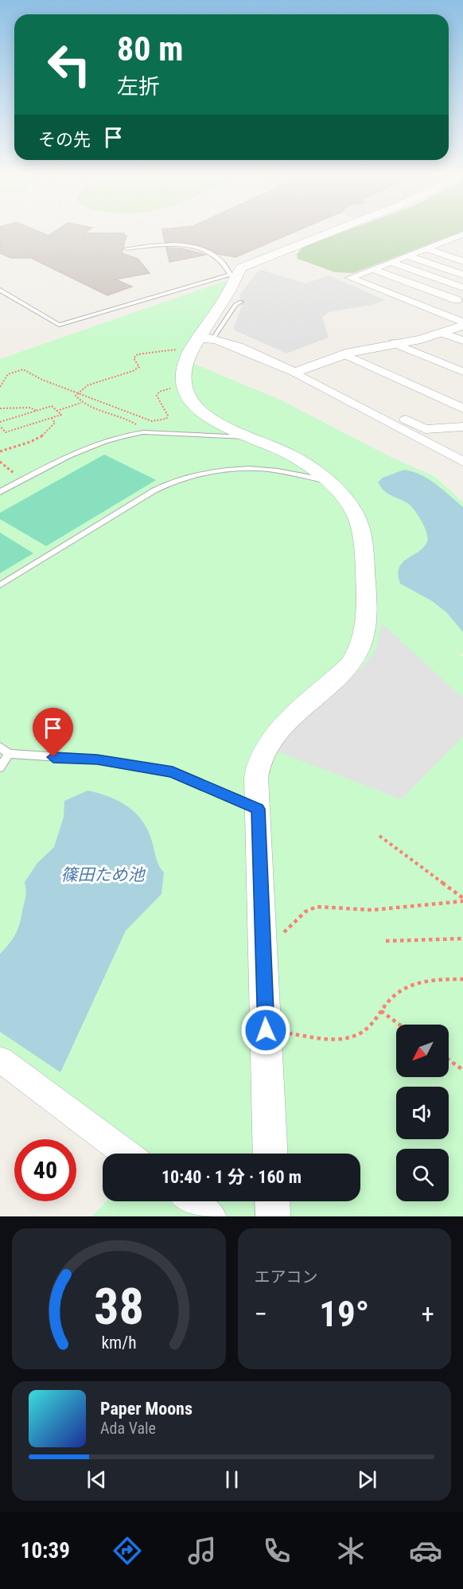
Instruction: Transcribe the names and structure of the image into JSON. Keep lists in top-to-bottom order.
{
  "water": ["篠田ため池"],
  "north": "bottom left",
  "page": {
    "turn": ["80 m", "左折"],
    "then": "その先",
    "limit": "40",
    "trip": "10:40 · 1 分 · 160 m",
    "tile": "エアコン",
    "heat": ["−", "19°", "+"],
    "song": ["Paper Moons", "Ada Vale"],
    "tabs": "10:39",
    "gauge": ["38", "km/h"]
  }
}
